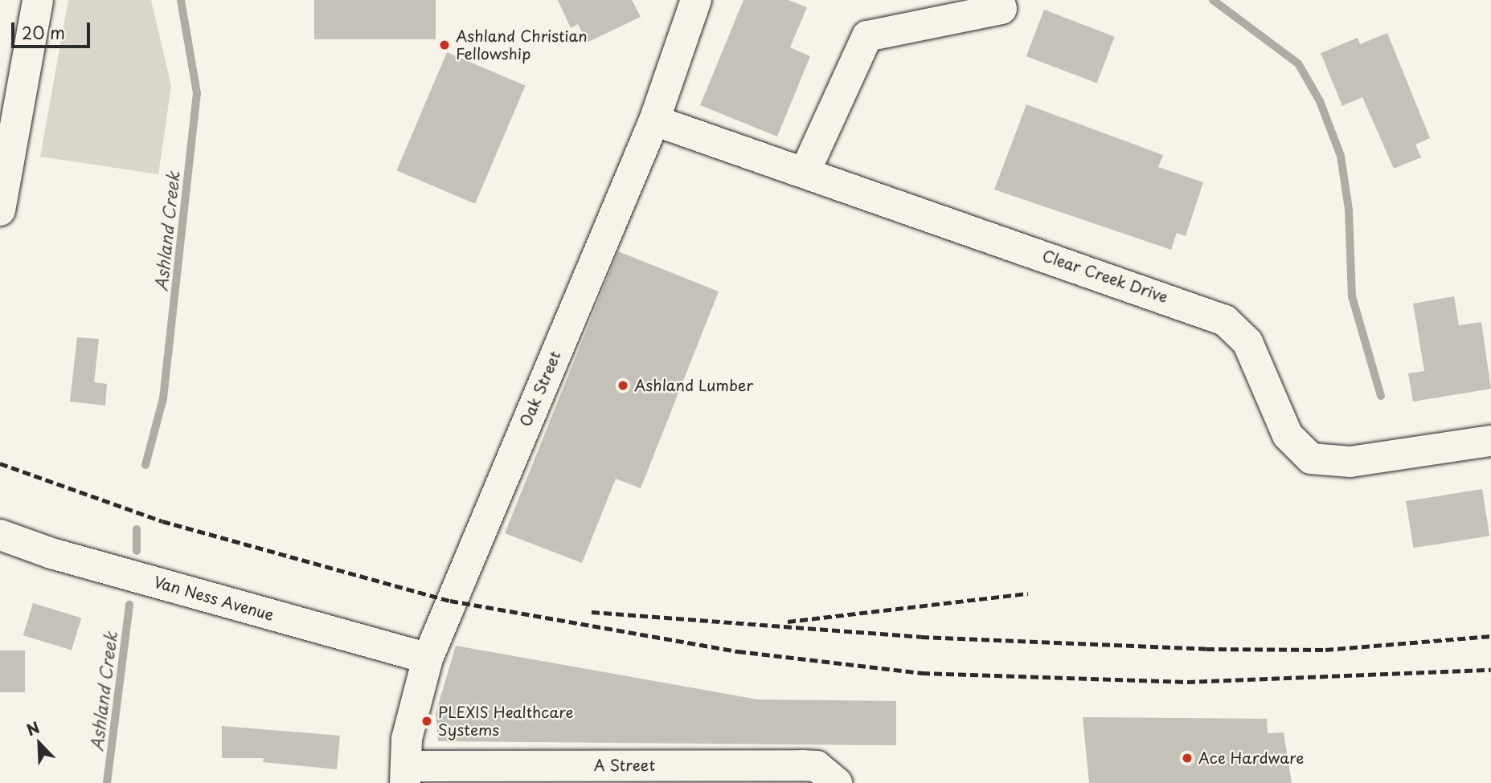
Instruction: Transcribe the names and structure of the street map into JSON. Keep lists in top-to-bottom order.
{
  "streets": {
    "street": [
      "Clear Creek Drive",
      "Oak Street",
      "Van Ness Avenue",
      "A Street"
    ]
  },
  "crossings": [
    ["Clear Creek Drive", "Oak Street"],
    ["Oak Street", "Van Ness Avenue"],
    ["Oak Street", "A Street"]
  ],
  "water": ["Ashland Creek"],
  "places": [
    "Ashland Christian Fellowship",
    "Ashland Lumber",
    "PLEXIS Healthcare Systems",
    "Ace Hardware"
  ],
  "scale_bar": "20 m",
  "north": "top left"
}
